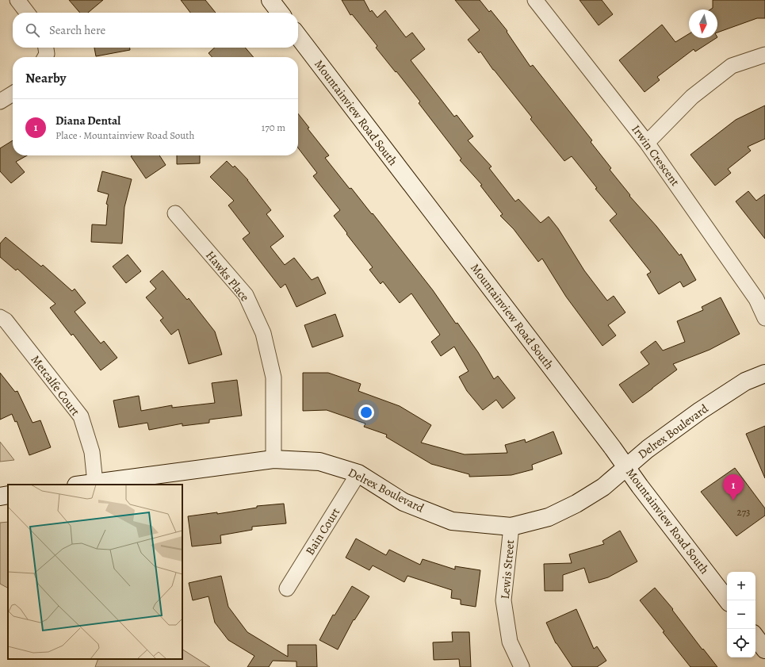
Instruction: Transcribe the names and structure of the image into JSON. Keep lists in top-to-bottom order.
{
  "streets": {
    "street": [
      "Mountainview Road South",
      "Irwin Crescent",
      "Hawks Place",
      "Metcalfe Court",
      "Delrex Boulevard",
      "Bain Court",
      "Lewis Street"
    ]
  },
  "crossings": [
    ["Mountainview Road South", "Delrex Boulevard"],
    ["Hawks Place", "Delrex Boulevard"],
    ["Metcalfe Court", "Delrex Boulevard"],
    ["Delrex Boulevard", "Bain Court"],
    ["Delrex Boulevard", "Lewis Street"]
  ],
  "house_numbers": ["273"],
  "north": "bottom",
  "page": {
    "search": "Search here",
    "heading": "Nearby",
    "list": [
      {
        "mark": "1",
        "name": "Diana Dental",
        "note": "Place · Mountainview Road South",
        "value": "170 m"
      }
    ],
    "pins": "1",
    "map_buttons": ["+", "−"]
  }
}
